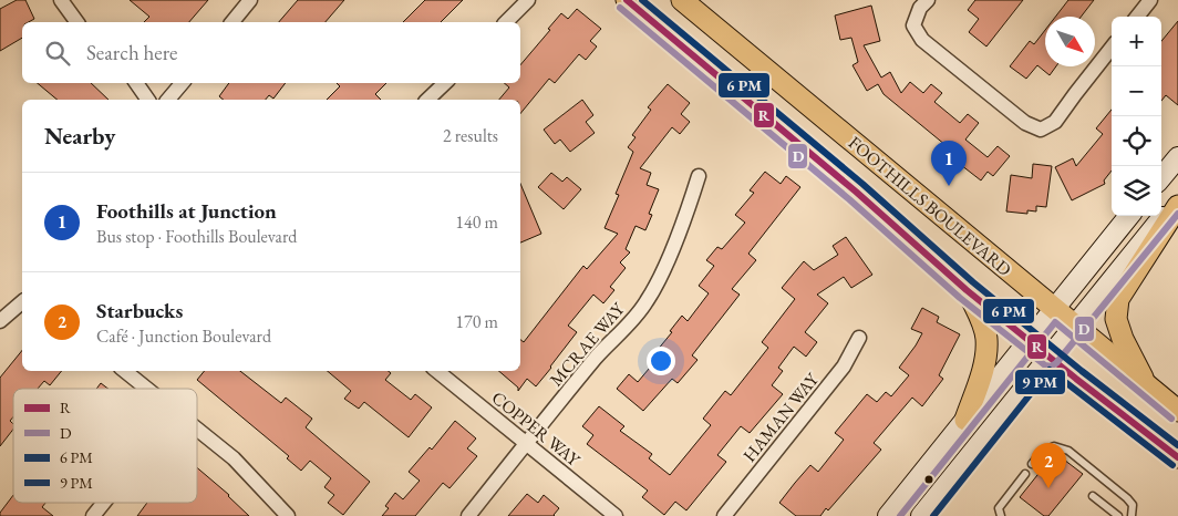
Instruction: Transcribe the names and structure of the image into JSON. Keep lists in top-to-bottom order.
{
  "streets": {
    "main road": ["FOOTHILLS BOULEVARD"],
    "street": ["MCRAE WAY", "HAMAN WAY", "COPPER WAY"]
  },
  "crossings": [
    ["MCRAE WAY", "COPPER WAY"]
  ],
  "lines": ["transit line R", "transit line D"],
  "legend": [
    "R",
    "D",
    "6 PM",
    "9 PM"
  ],
  "north": "bottom right",
  "page": {
    "map_buttons": ["+", "−"],
    "search": "Search here",
    "heading": ["Nearby", "2 results"],
    "pins": ["1", "2"],
    "list": [
      {
        "mark": "1",
        "name": "Foothills at Junction",
        "note": "Bus stop · Foothills Boulevard",
        "value": "140 m"
      },
      {
        "mark": "2",
        "name": "Starbucks",
        "note": "Café · Junction Boulevard",
        "value": "170 m"
      }
    ]
  }
}
